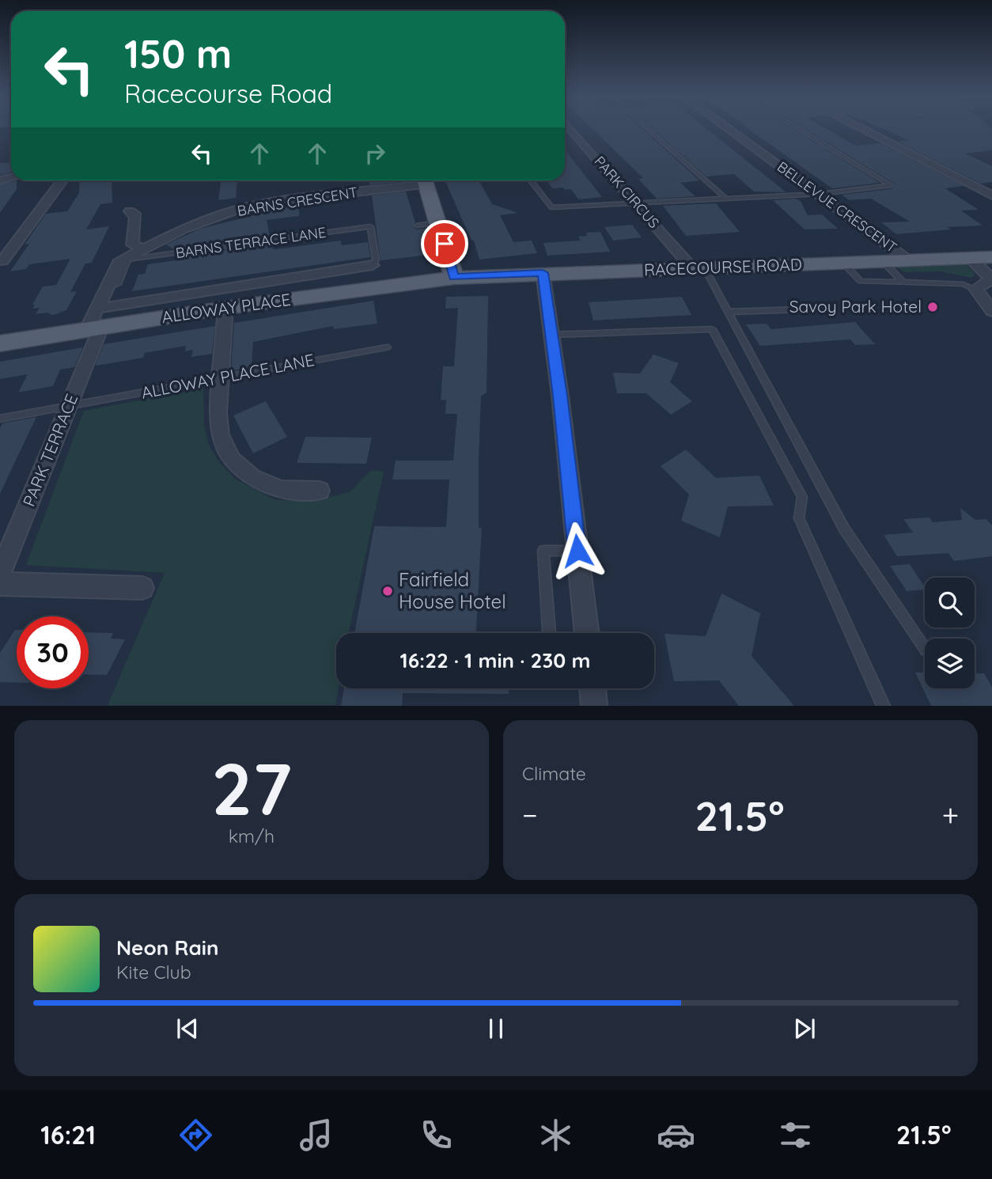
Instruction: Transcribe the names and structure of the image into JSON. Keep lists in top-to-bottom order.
{
  "streets": {
    "main road": ["RACECOURSE ROAD", "ALLOWAY PLACE"],
    "street": [
      "PARK CIRCUS",
      "BARNS CRESCENT",
      "BELLEVUE CRESCENT",
      "PARK TERRACE"
    ],
    "lane": ["BARNS TERRACE LANE", "ALLOWAY PLACE LANE"]
  },
  "crossings": [
    ["PARK CIRCUS", "RACECOURSE ROAD"],
    ["BARNS CRESCENT", "BARNS TERRACE LANE"],
    ["BARNS CRESCENT", "PARK TERRACE"],
    ["BELLEVUE CRESCENT", "RACECOURSE ROAD"],
    ["BARNS TERRACE LANE", "PARK TERRACE"],
    ["RACECOURSE ROAD", "ALLOWAY PLACE"],
    ["ALLOWAY PLACE", "PARK TERRACE"],
    ["ALLOWAY PLACE LANE", "PARK TERRACE"]
  ],
  "places": ["Savoy Park Hotel", "Fairfield House Hotel"],
  "page": {
    "turn": ["150 m", "Racecourse Road"],
    "limit": "30",
    "trip": "16:22 · 1 min · 230 m",
    "tile": [
      ["27", "km/h"],
      "Climate"
    ],
    "heat": ["−", "21.5°", "+"],
    "song": ["Neon Rain", "Kite Club"],
    "tabs": ["16:21", "21.5°"]
  }
}
